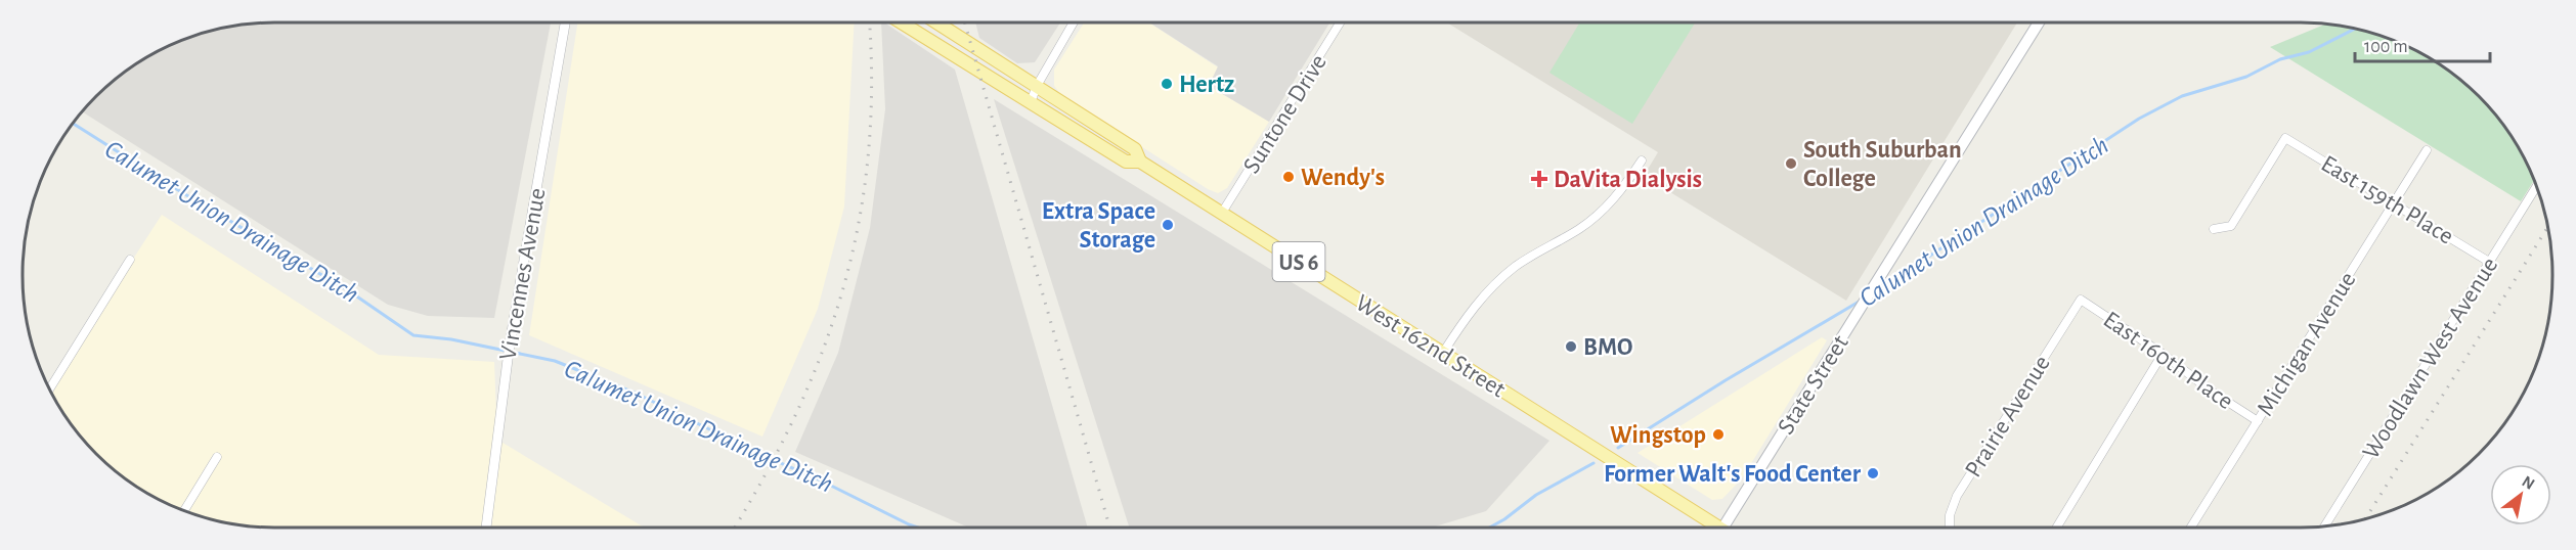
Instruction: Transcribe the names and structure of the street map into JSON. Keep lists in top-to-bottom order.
{
  "streets": {
    "main road": ["US 6", "West 162nd Street", "State Street"],
    "street": [
      "Suntone Drive",
      "East 159th Place",
      "Vincennes Avenue",
      "Michigan Avenue",
      "Woodlawn West Avenue",
      "East 160th Place",
      "Prairie Avenue"
    ]
  },
  "crossings": [
    ["Suntone Drive", "West 162nd Street"],
    ["East 159th Place", "Michigan Avenue"],
    ["East 159th Place", "Woodlawn West Avenue"],
    ["Michigan Avenue", "East 160th Place"],
    ["East 160th Place", "Prairie Avenue"]
  ],
  "water": ["Calumet Union Drainage Ditch"],
  "places": {
    "other": [
      "Hertz",
      "South Suburban College",
      "Wendy's",
      "Extra Space Storage",
      "BMO",
      "Wingstop",
      "Former Walt's Food Center"
    ],
    "health": ["DaVita Dialysis"]
  },
  "scale_bar": "100 m",
  "north": "top right"
}
